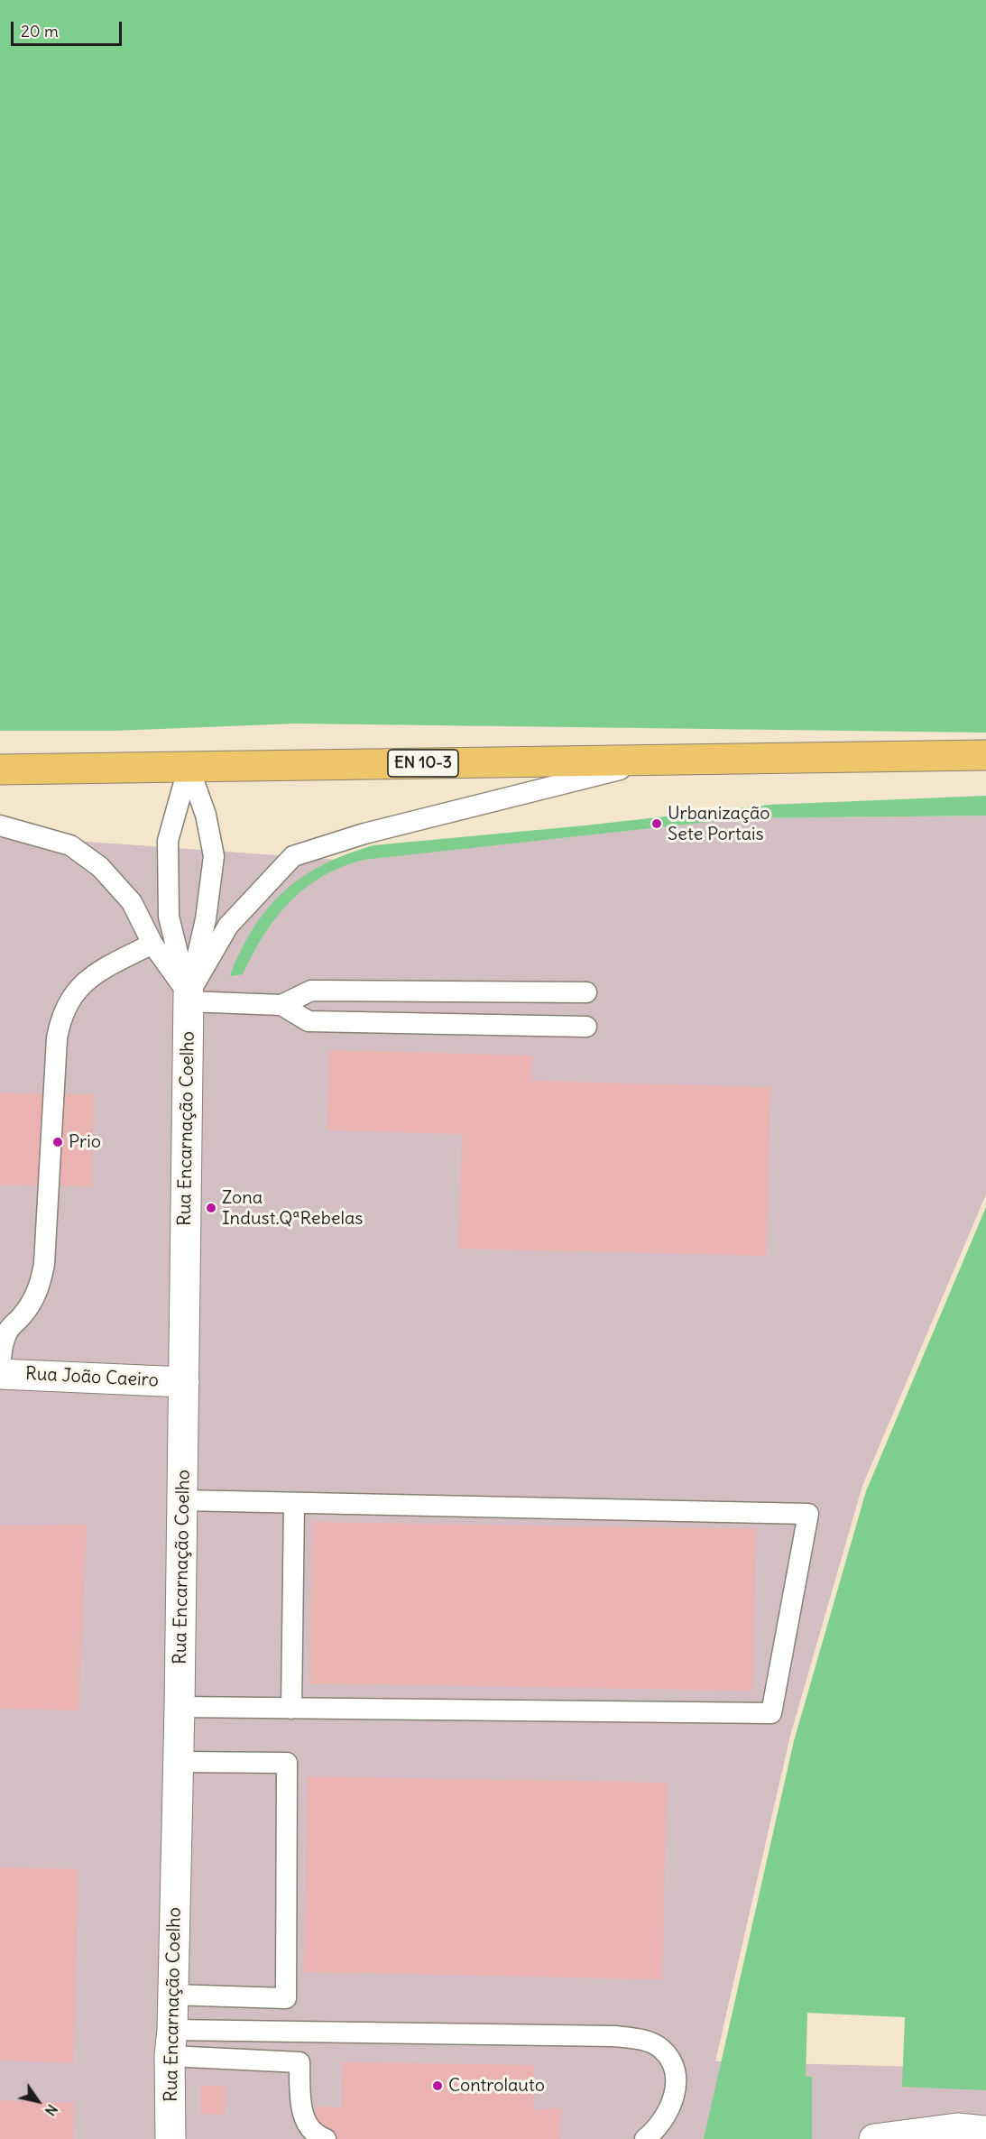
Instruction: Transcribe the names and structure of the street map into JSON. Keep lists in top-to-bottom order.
{
  "streets": {
    "main road": ["EN 10-3"],
    "street": ["Rua Encarnação Coelho", "Rua João Caeiro"]
  },
  "crossings": [
    ["EN 10-3", "Rua Encarnação Coelho"],
    ["Rua Encarnação Coelho", "Rua João Caeiro"]
  ],
  "places": [
    "Urbanização Sete Portais",
    "Prio",
    "Zona Indust.QªRebelas",
    "Controlauto"
  ],
  "scale_bar": "20 m",
  "north": "bottom right"
}
